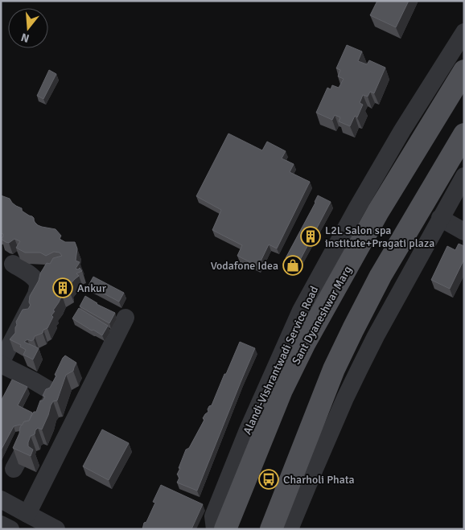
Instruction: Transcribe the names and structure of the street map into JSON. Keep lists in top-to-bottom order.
{
  "streets": {
    "main road": ["Sant Dyaneshwar Marg"],
    "street": ["Alandi-Vishrantwadi Service Road"]
  },
  "places": {
    "building": ["L2L Salon spa institute+Pragati plaza", "Ankur"],
    "shop": ["Vodafone Idea"],
    "bus stop": ["Charholi Phata"]
  },
  "north": "bottom"
}
